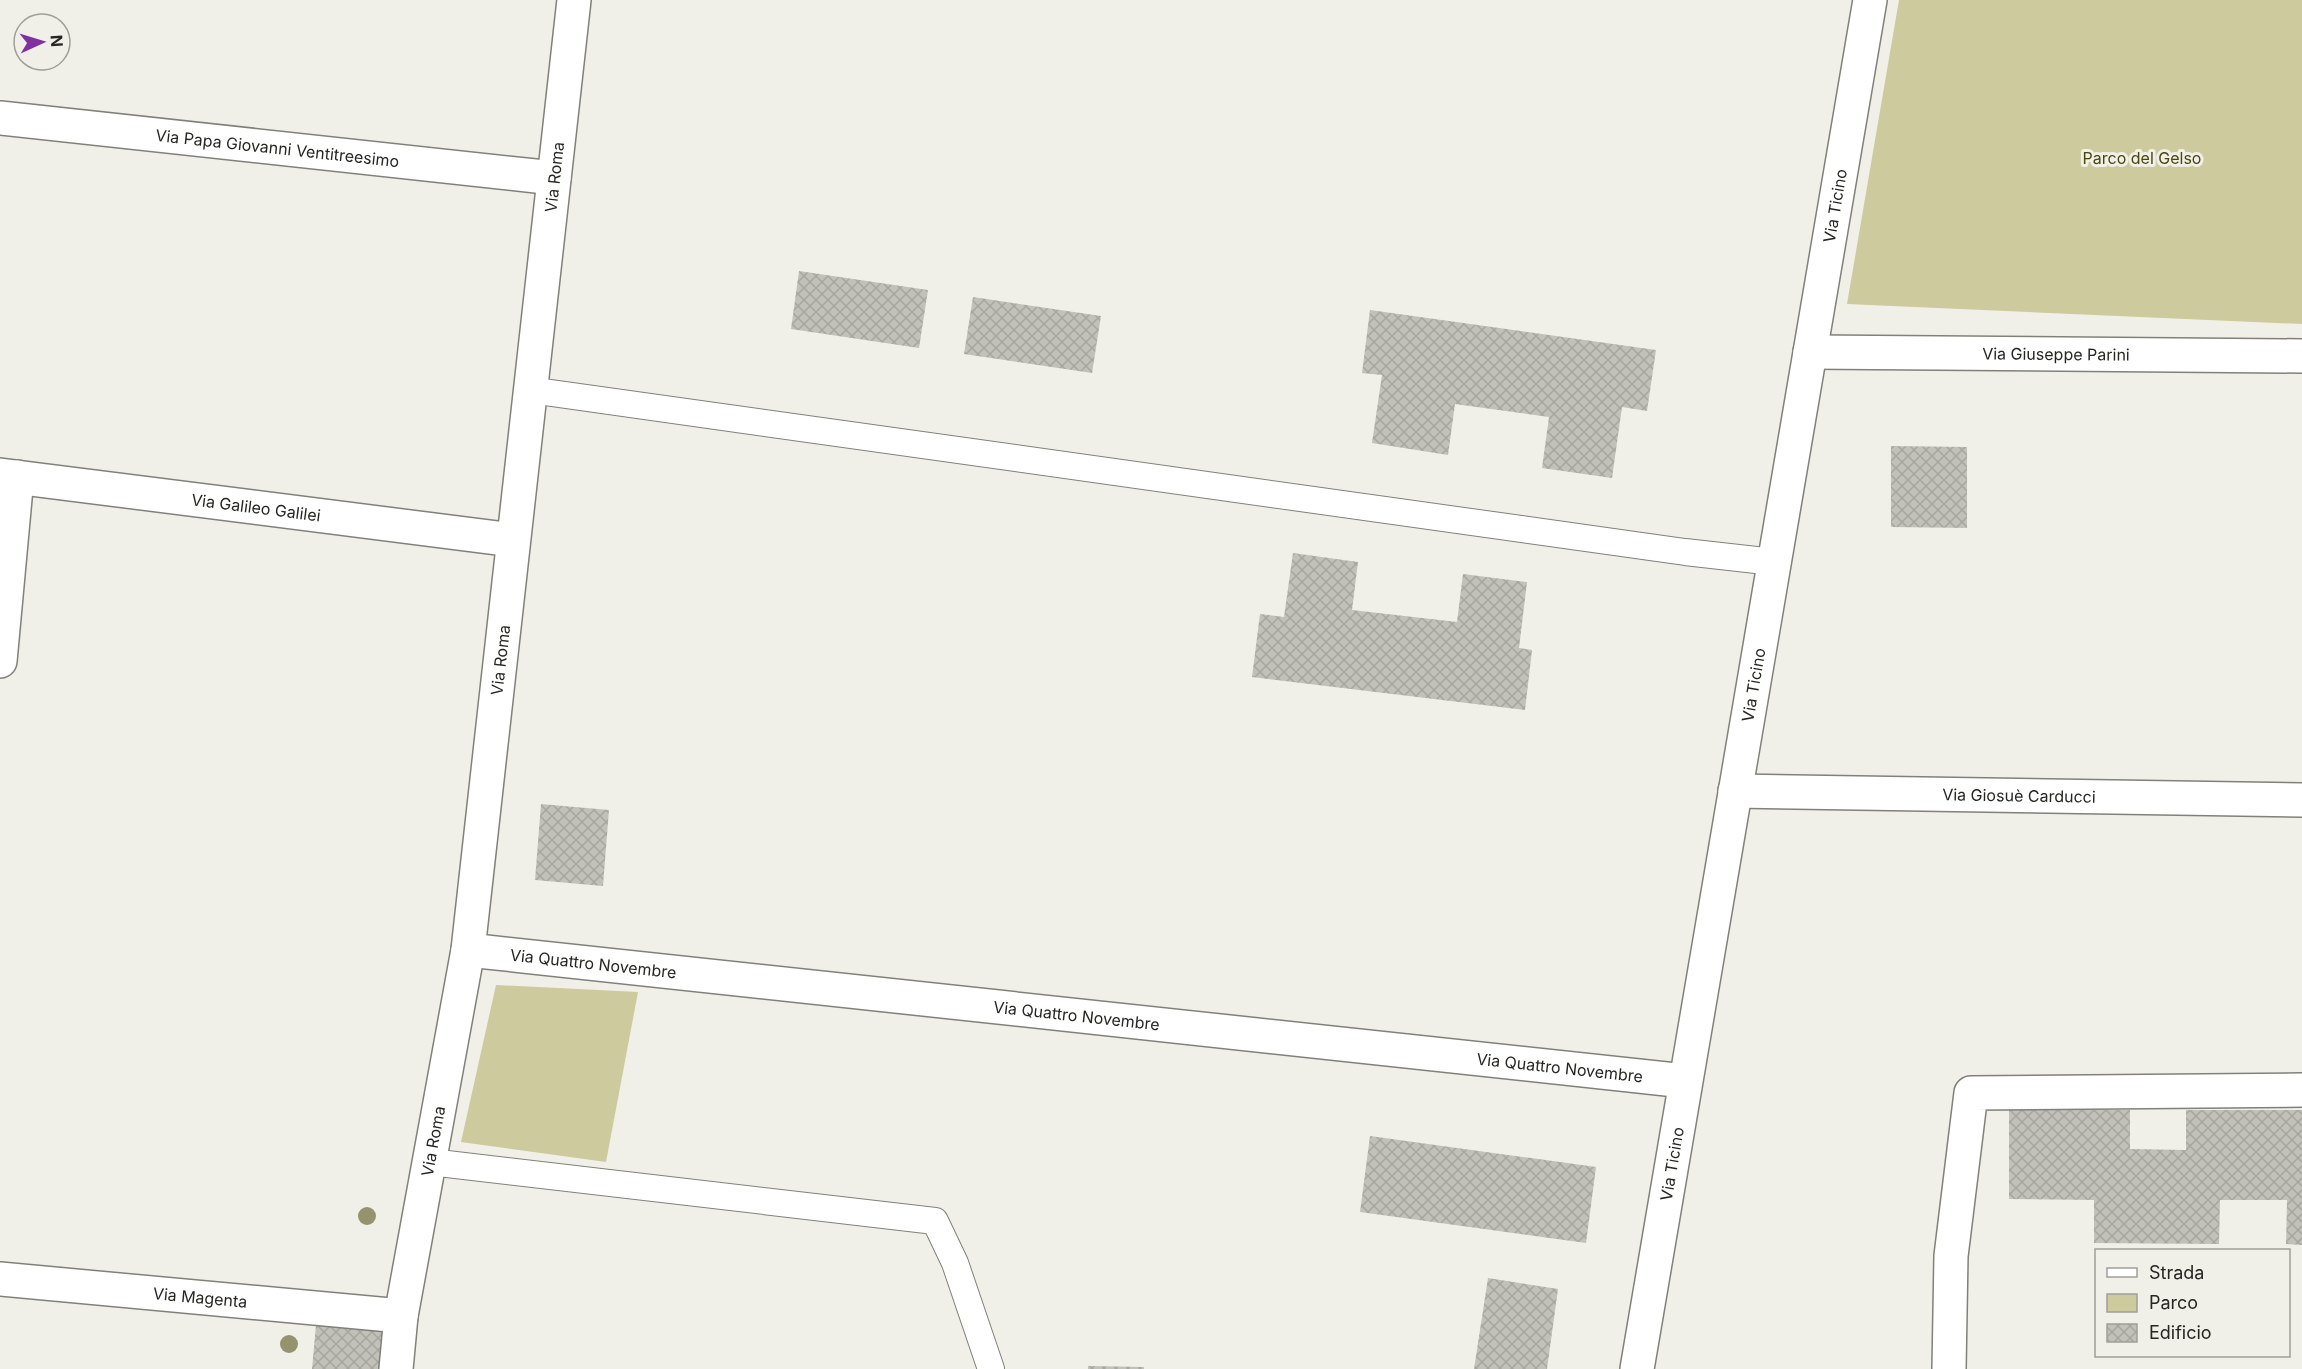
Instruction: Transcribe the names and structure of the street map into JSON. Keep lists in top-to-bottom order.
{
  "streets": {
    "street": [
      "Via Papa Giovanni Ventitreesimo",
      "Via Roma",
      "Via Ticino",
      "Via Giuseppe Parini",
      "Via Galileo Galilei",
      "Via Giosuè Carducci",
      "Via Quattro Novembre",
      "Via Magenta"
    ]
  },
  "crossings": [
    ["Via Papa Giovanni Ventitreesimo", "Via Roma"],
    ["Via Roma", "Via Galileo Galilei"],
    ["Via Roma", "Via Quattro Novembre"],
    ["Via Roma", "Via Magenta"],
    ["Via Ticino", "Via Giuseppe Parini"],
    ["Via Ticino", "Via Giosuè Carducci"],
    ["Via Ticino", "Via Quattro Novembre"]
  ],
  "parks": ["Parco del Gelso"],
  "legend": ["Strada", "Parco", "Edificio"],
  "north": "right"
}
